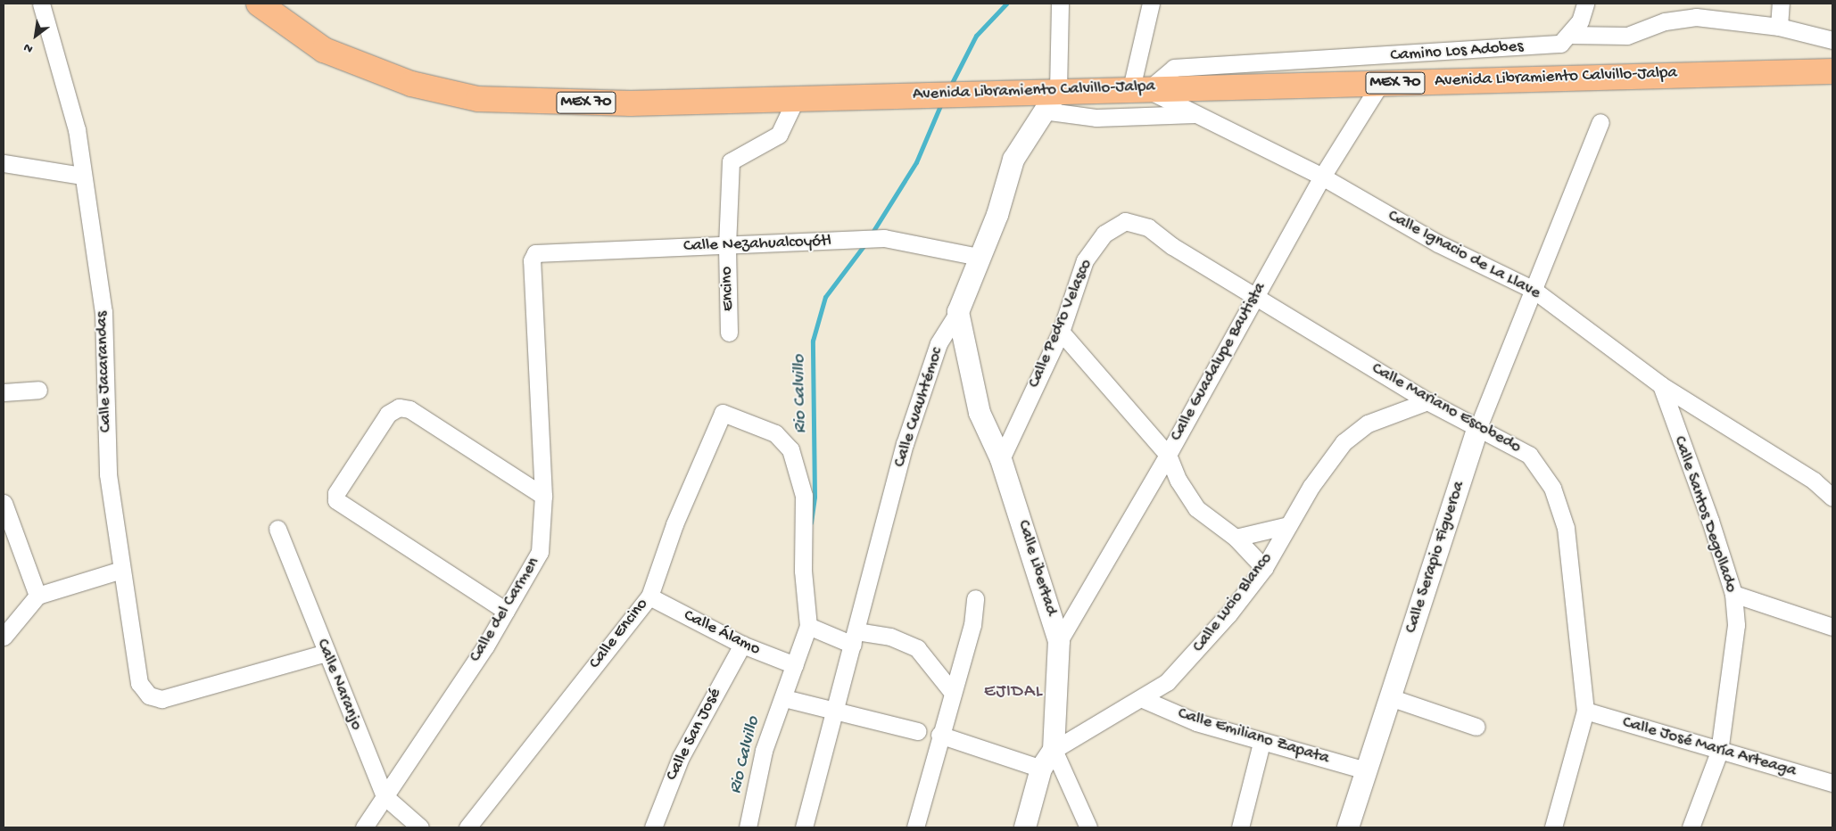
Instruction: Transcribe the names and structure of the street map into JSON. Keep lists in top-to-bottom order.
{
  "streets": {
    "main road": ["Avenida Libramiento Calvillo-Jalpa", "MEX 70"],
    "street": [
      "Camino Los Adobes",
      "Calle Nezahualcoyótl",
      "Calle Ignacio de La Llave",
      "Encino",
      "Calle Pedro Velasco",
      "Calle Guadalupe Bautista",
      "Calle Jacarandas",
      "Calle Cuauhtémoc",
      "Calle Mariano Escobedo",
      "Calle Santos Degollado",
      "Calle Serapio Figueroa",
      "Calle Libertad",
      "Calle Lucio Blanco",
      "Calle del Carmen",
      "Calle Álamo",
      "Calle Encino",
      "Calle Naranjo",
      "Calle San José",
      "Calle Emiliano Zapata",
      "Calle José María Arteaga"
    ]
  },
  "crossings": [
    ["Camino Los Adobes", "Avenida Libramiento Calvillo-Jalpa"],
    ["Camino Los Adobes", "Calle Ignacio de La Llave"],
    ["Avenida Libramiento Calvillo-Jalpa", "Calle Ignacio de La Llave"],
    ["Avenida Libramiento Calvillo-Jalpa", "Encino"],
    ["Avenida Libramiento Calvillo-Jalpa", "Calle Guadalupe Bautista"],
    ["Avenida Libramiento Calvillo-Jalpa", "Calle Cuauhtémoc"],
    ["Calle Nezahualcoyótl", "Encino"],
    ["Calle Nezahualcoyótl", "Calle Cuauhtémoc"],
    ["Calle Nezahualcoyótl", "Calle del Carmen"],
    ["Calle Ignacio de La Llave", "Calle Guadalupe Bautista"],
    ["Calle Ignacio de La Llave", "Calle Santos Degollado"],
    ["Calle Ignacio de La Llave", "Calle Serapio Figueroa"],
    ["Calle Pedro Velasco", "Calle Mariano Escobedo"],
    ["Calle Pedro Velasco", "Calle Libertad"],
    ["Calle Guadalupe Bautista", "Calle Mariano Escobedo"],
    ["Calle Guadalupe Bautista", "Calle Libertad"],
    ["Calle Jacarandas", "Calle Naranjo"],
    ["Calle Cuauhtémoc", "Calle Libertad"],
    ["Calle Mariano Escobedo", "Calle Serapio Figueroa"],
    ["Calle Mariano Escobedo", "Calle Lucio Blanco"],
    ["Calle Mariano Escobedo", "Calle José María Arteaga"],
    ["Calle Santos Degollado", "Calle José María Arteaga"],
    ["Calle Serapio Figueroa", "Calle Emiliano Zapata"],
    ["Calle Libertad", "Calle Lucio Blanco"],
    ["Calle Lucio Blanco", "Calle Emiliano Zapata"],
    ["Calle del Carmen", "Calle Naranjo"],
    ["Calle Álamo", "Calle Encino"],
    ["Calle Álamo", "Calle San José"]
  ],
  "districts": ["EJIDAL"],
  "water": ["Rio Calvillo"],
  "north": "bottom left"
}
